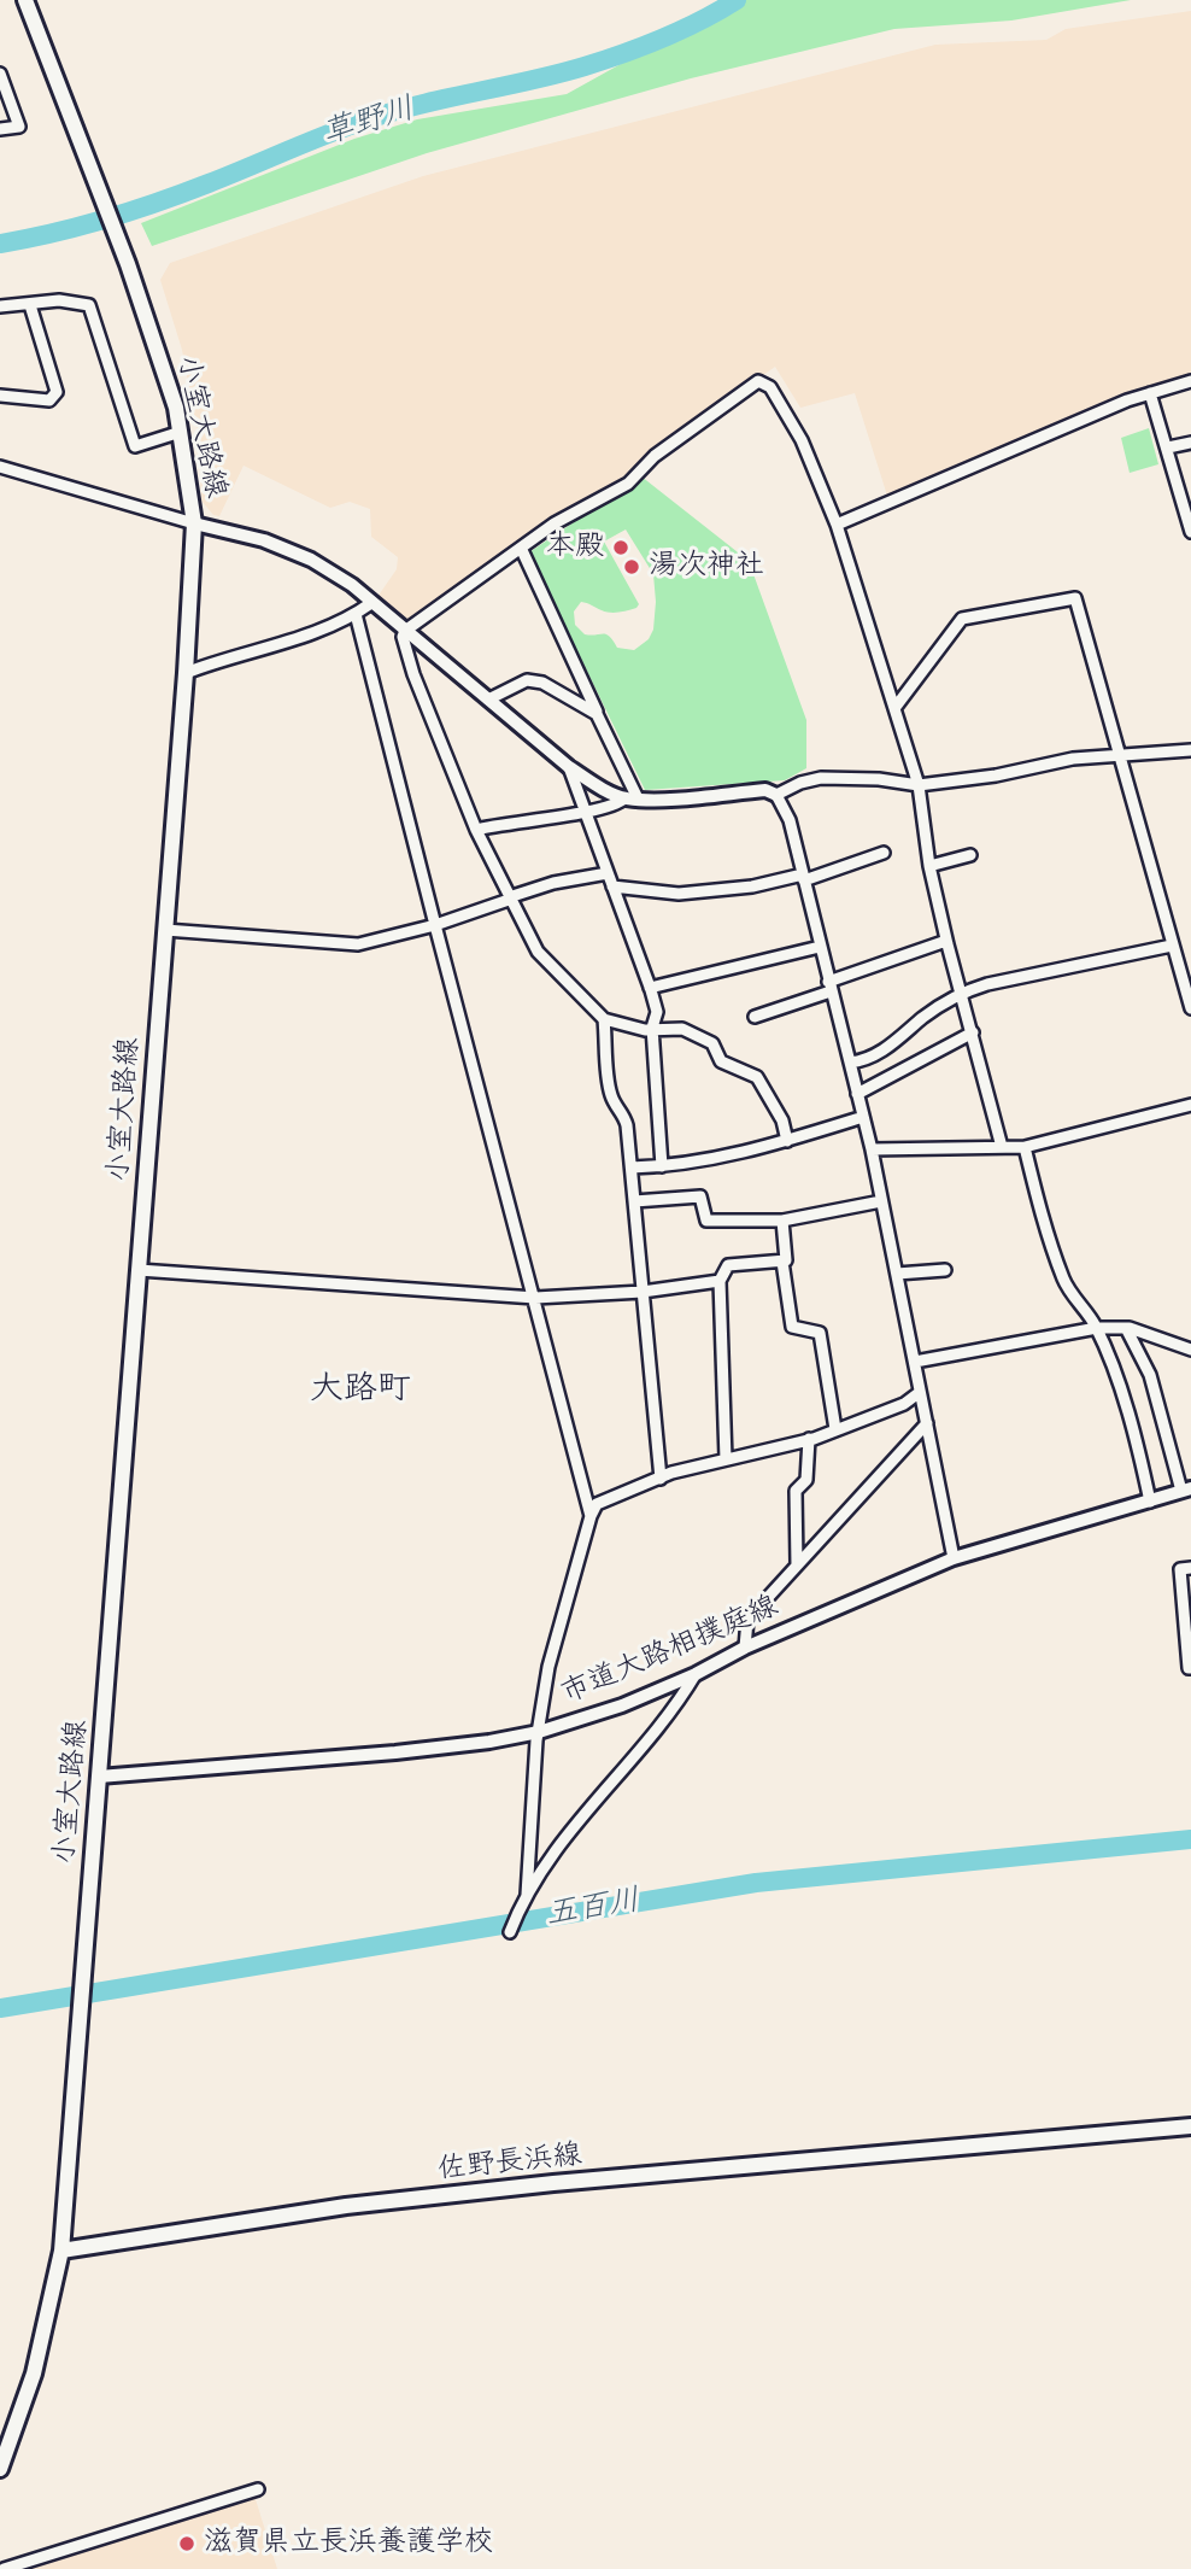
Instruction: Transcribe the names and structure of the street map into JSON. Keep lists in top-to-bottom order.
{
  "streets": {
    "main road": ["小室大路線", "佐野長浜線"],
    "street": ["市道大路相撲庭線"]
  },
  "crossings": [
    ["小室大路線", "市道大路相撲庭線"],
    ["小室大路線", "佐野長浜線"]
  ],
  "districts": ["大路町"],
  "water": ["草野川", "五百川"],
  "places": ["本殿", "湯次神社", "滋賀県立長浜養護学校"]
}
